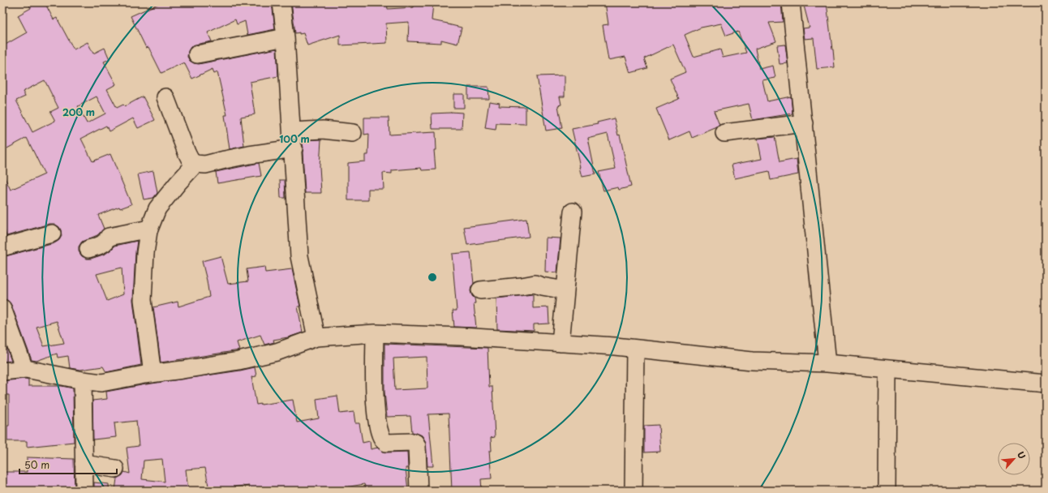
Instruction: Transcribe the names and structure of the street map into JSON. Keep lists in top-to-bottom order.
{
  "scale_bar": "50 m",
  "north": "top right",
  "rings": ["200 m", "100 m"]
}
